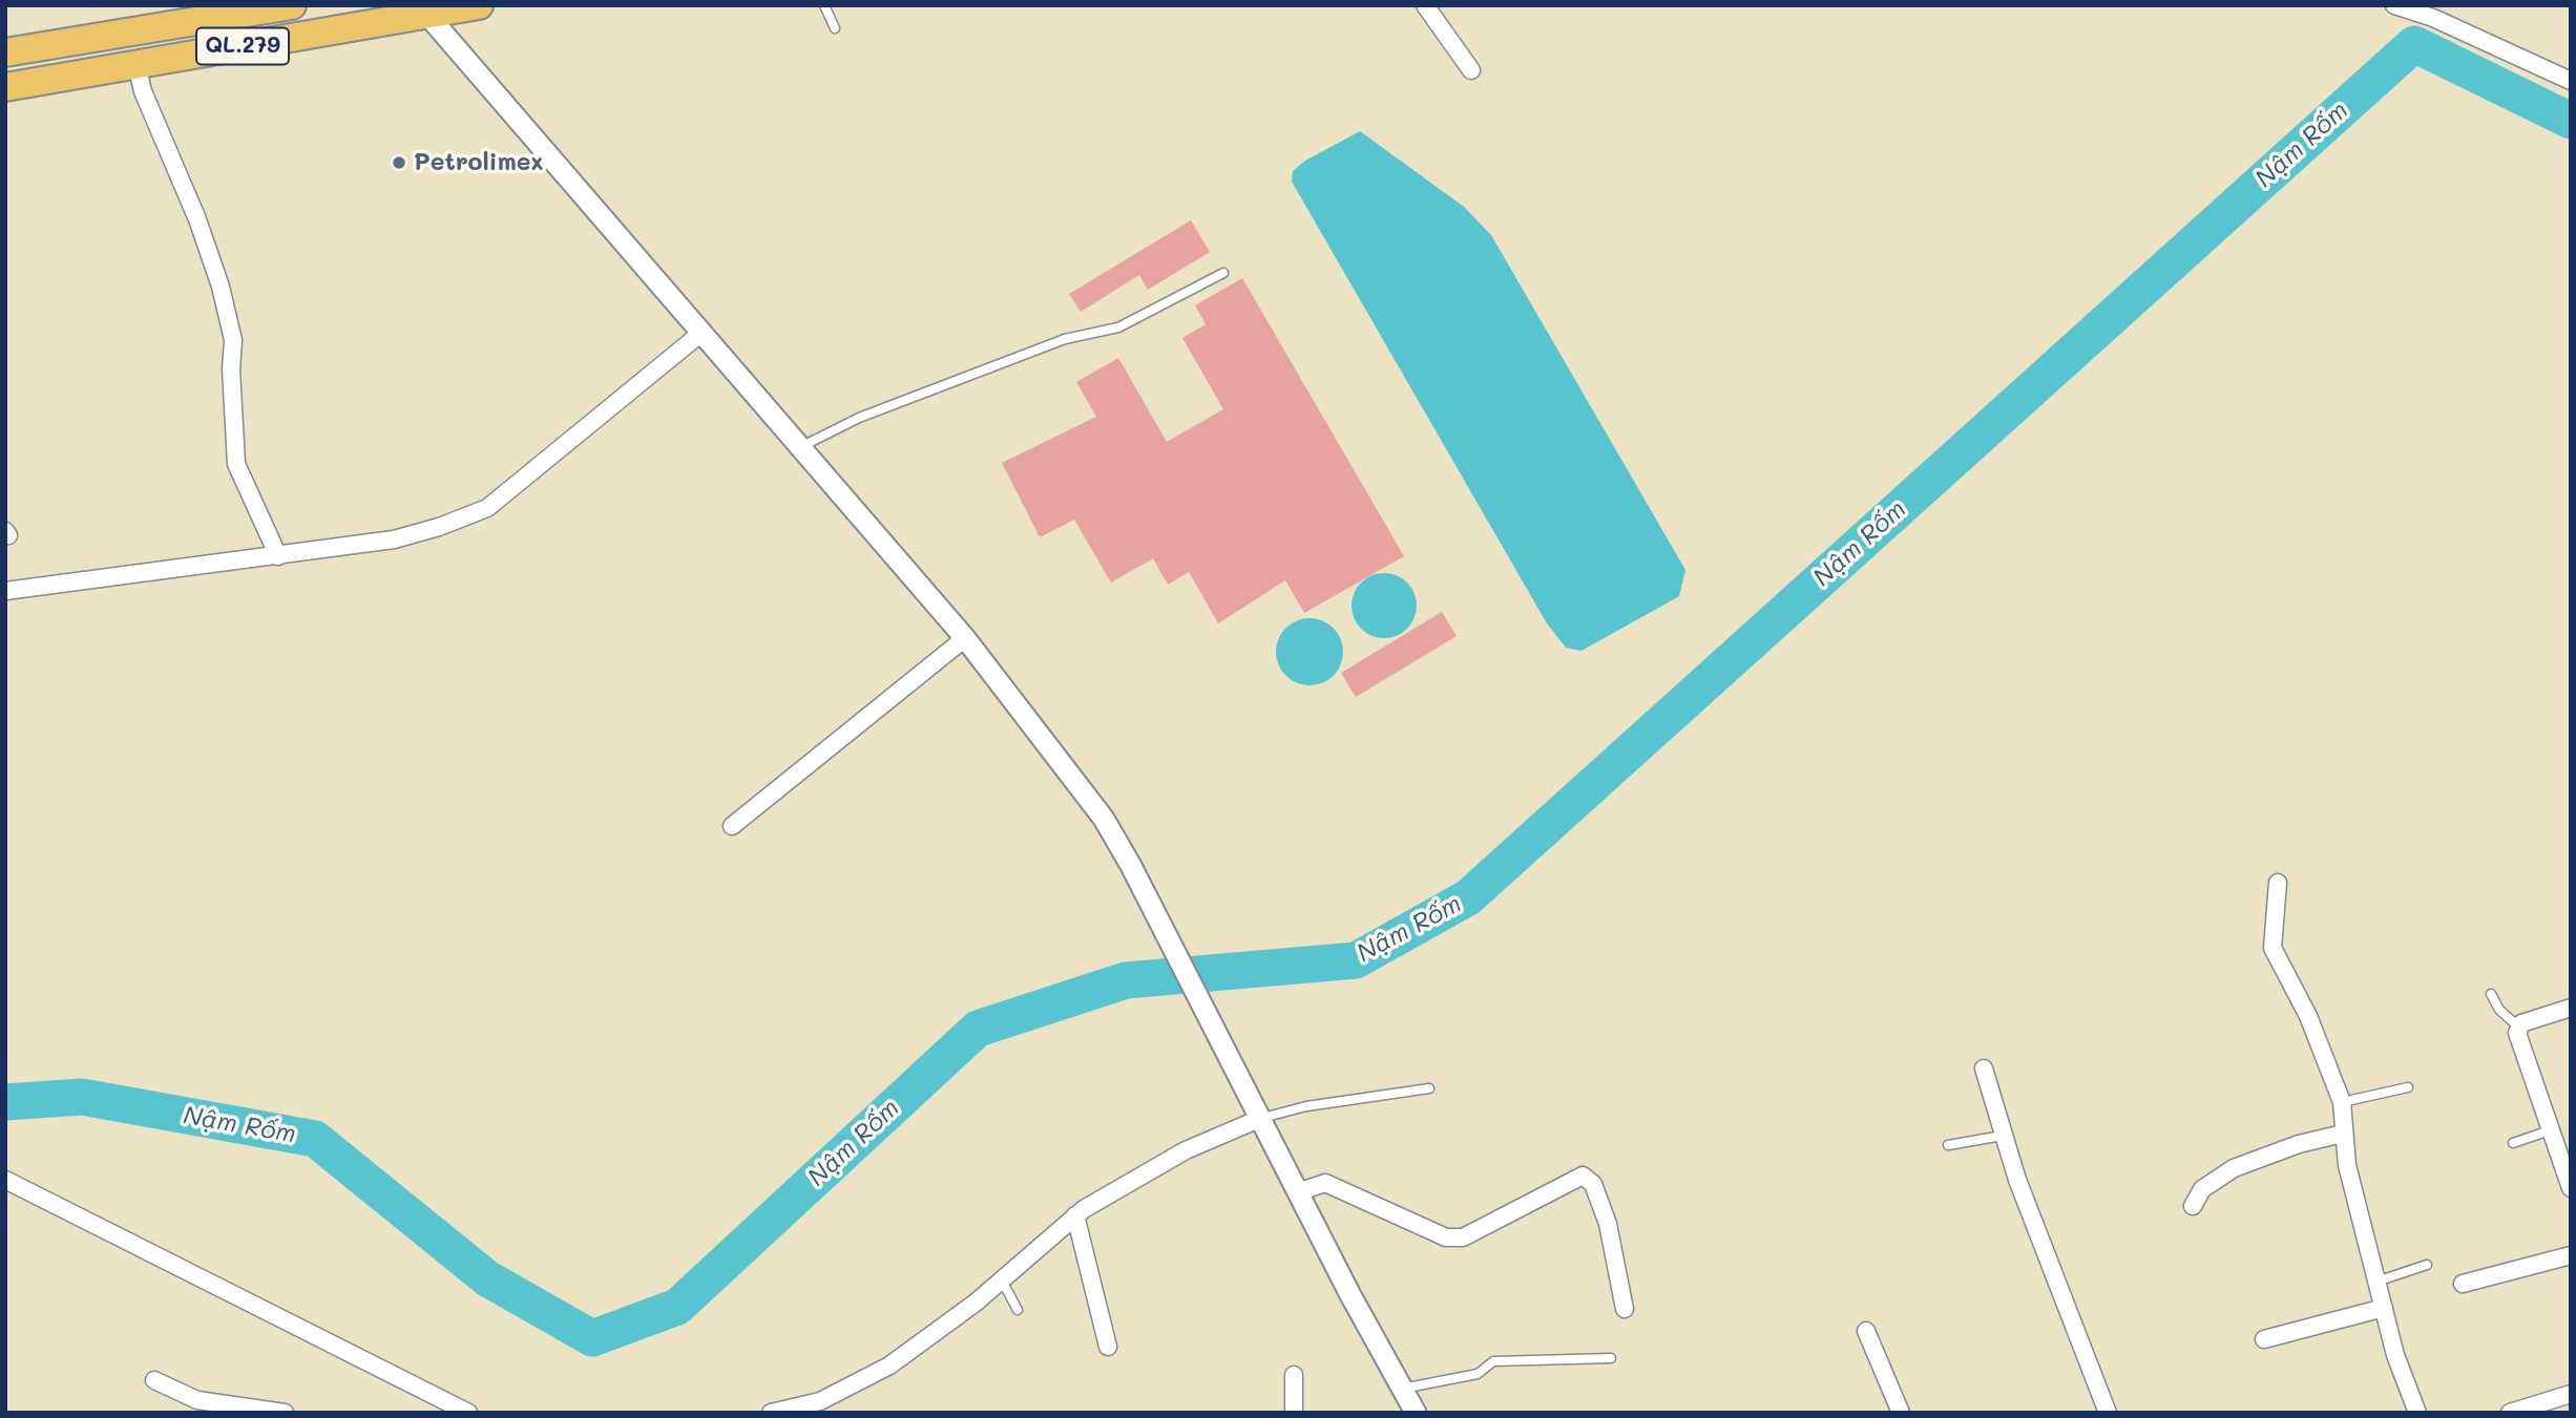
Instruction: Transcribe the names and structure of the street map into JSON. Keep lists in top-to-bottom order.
{
  "streets": {
    "highway": ["QL.279"]
  },
  "water": ["Nậm Rốm"],
  "places": ["Petrolimex"]
}
